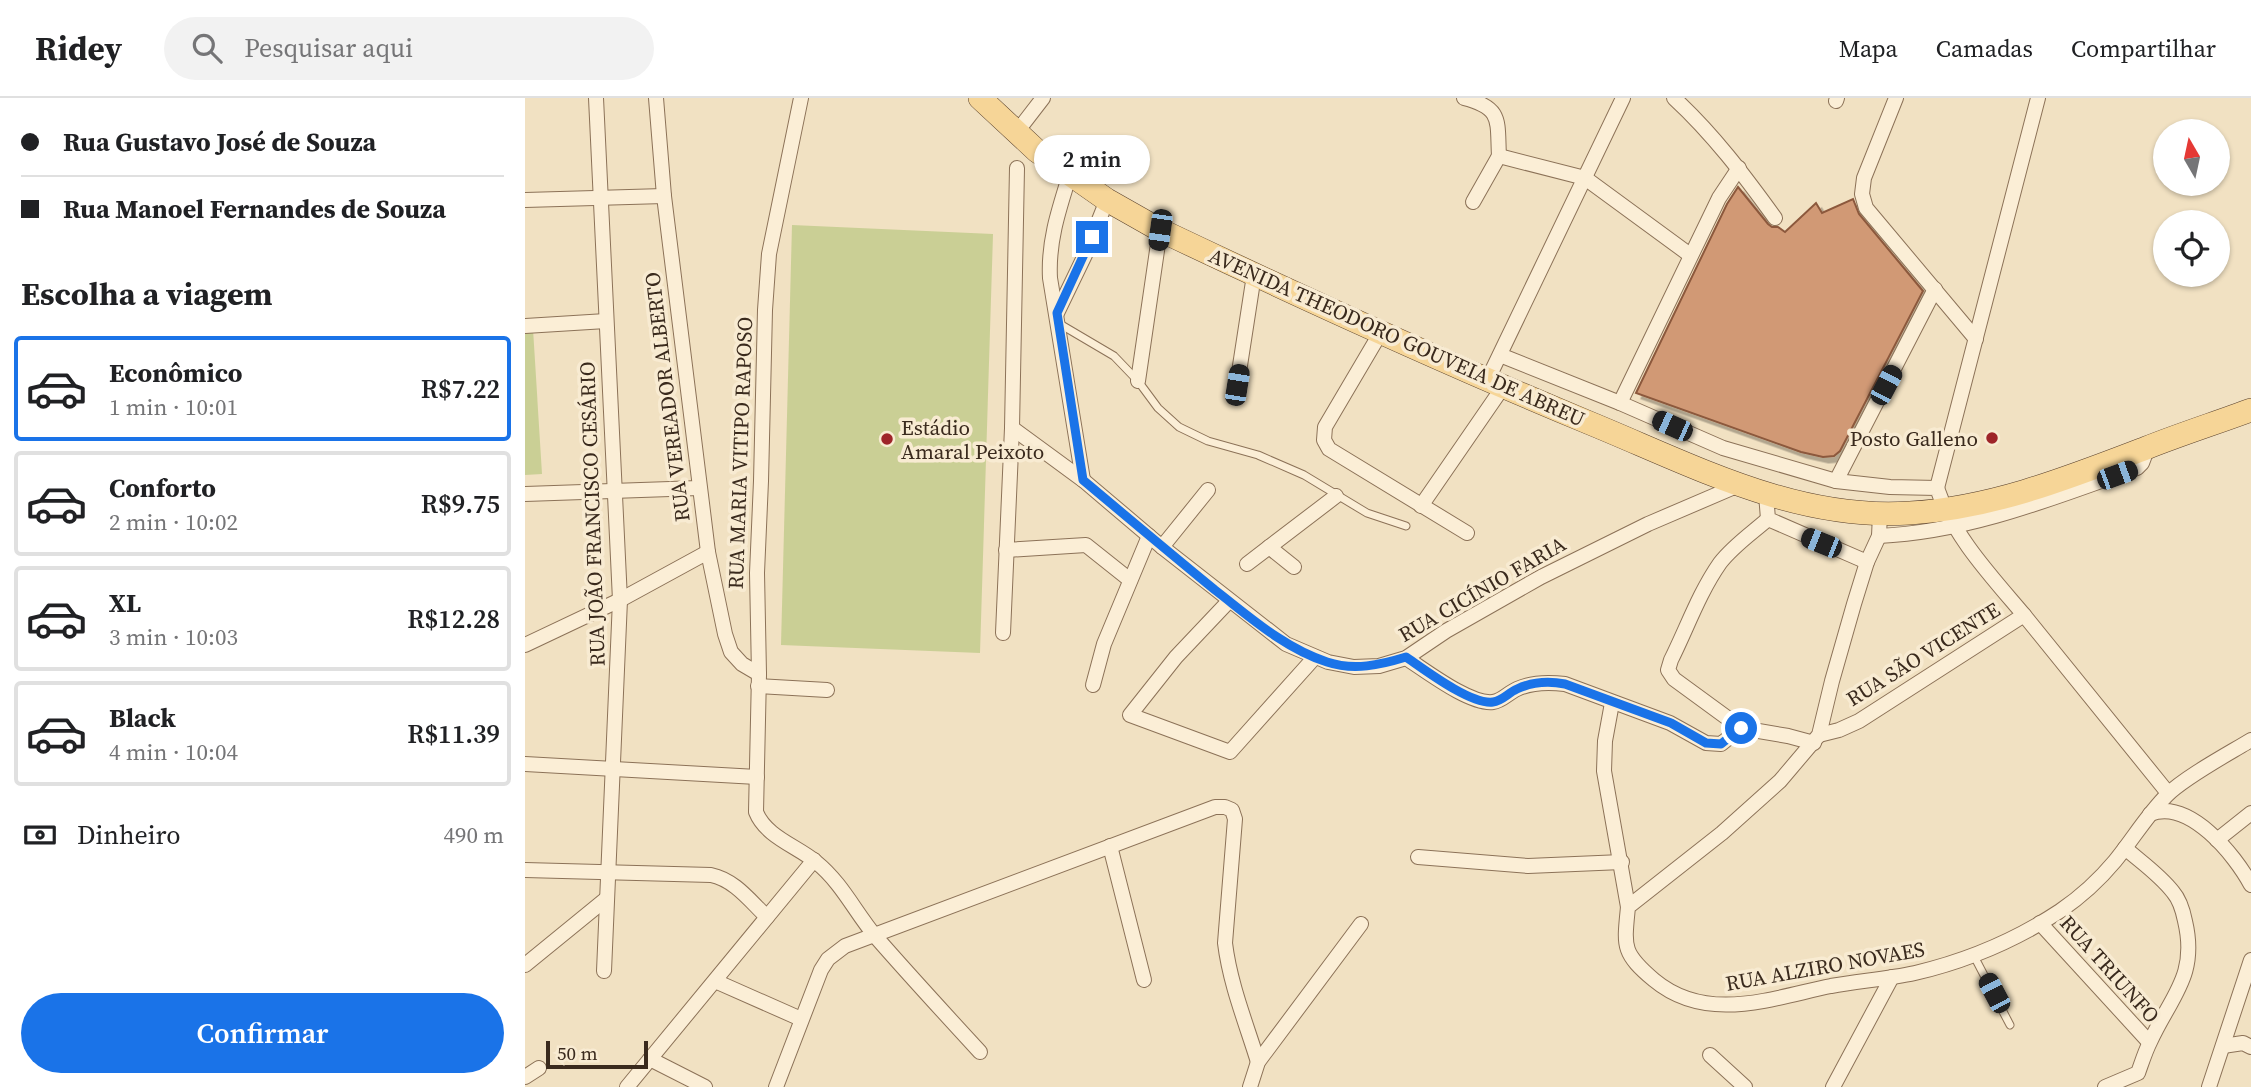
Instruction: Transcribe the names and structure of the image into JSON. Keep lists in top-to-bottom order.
{
  "streets": {
    "main road": ["AVENIDA THEODORO GOUVEIA DE ABREU"],
    "street": [
      "RUA VEREADOR ALBERTO",
      "RUA MARIA VITIPO RAPOSO",
      "RUA JOÃO FRANCISCO CESÁRIO",
      "RUA CICÍNIO FARIA",
      "RUA SÃO VICENTE",
      "RUA ALZIRO NOVAES",
      "RUA TRIUNFO"
    ]
  },
  "crossings": [
    ["AVENIDA THEODORO GOUVEIA DE ABREU", "RUA CICÍNIO FARIA"],
    ["AVENIDA THEODORO GOUVEIA DE ABREU", "RUA SÃO VICENTE"],
    ["RUA VEREADOR ALBERTO", "RUA MARIA VITIPO RAPOSO"],
    ["RUA ALZIRO NOVAES", "RUA TRIUNFO"]
  ],
  "places": ["Posto Galleno", "Estádio Amaral Peixoto"],
  "scale_bar": "50 m",
  "north": "top",
  "page": {
    "header": "Ridey",
    "search": "Pesquisar aqui",
    "nav": ["Mapa", "Camadas", "Compartilhar"],
    "banner": ["Rua Gustavo José de Souza", "Rua Manoel Fernandes de Souza"],
    "bubble": "2 min",
    "heading": "Escolha a viagem",
    "list": [
      {
        "name": "Econômico",
        "note": "1 min · 10:01",
        "value": "R$7.22"
      },
      {
        "name": "Conforto",
        "note": "2 min · 10:02",
        "value": "R$9.75"
      },
      {
        "name": "XL",
        "note": "3 min · 10:03",
        "value": "R$12.28"
      },
      {
        "name": "Black",
        "note": "4 min · 10:04",
        "value": "R$11.39"
      }
    ],
    "pay": ["Dinheiro", "490 m"],
    "buttons": "Confirmar",
    "scale": "50 m"
  }
}
